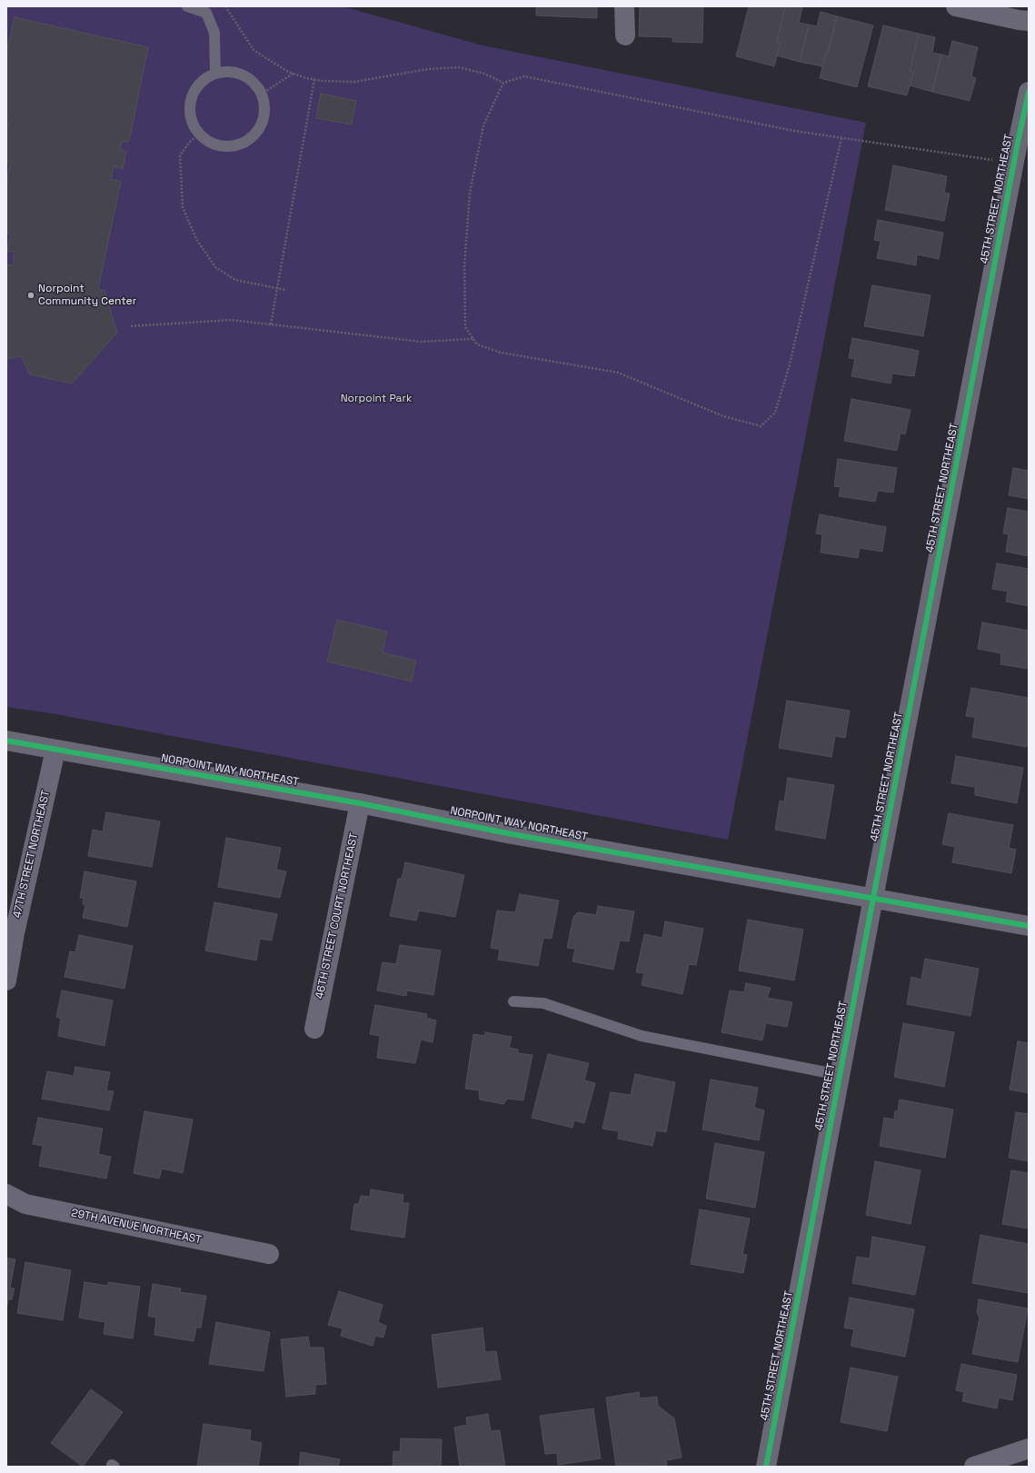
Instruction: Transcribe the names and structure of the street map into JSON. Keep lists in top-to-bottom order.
{
  "streets": {
    "street": [
      "45TH STREET NORTHEAST",
      "NORPOINT WAY NORTHEAST",
      "47TH STREET NORTHEAST",
      "46TH STREET COURT NORTHEAST",
      "29TH AVENUE NORTHEAST"
    ]
  },
  "crossings": [
    ["45TH STREET NORTHEAST", "NORPOINT WAY NORTHEAST"],
    ["NORPOINT WAY NORTHEAST", "47TH STREET NORTHEAST"],
    ["NORPOINT WAY NORTHEAST", "46TH STREET COURT NORTHEAST"]
  ],
  "parks": ["Norpoint Park"],
  "places": ["Norpoint Community Center"]
}
